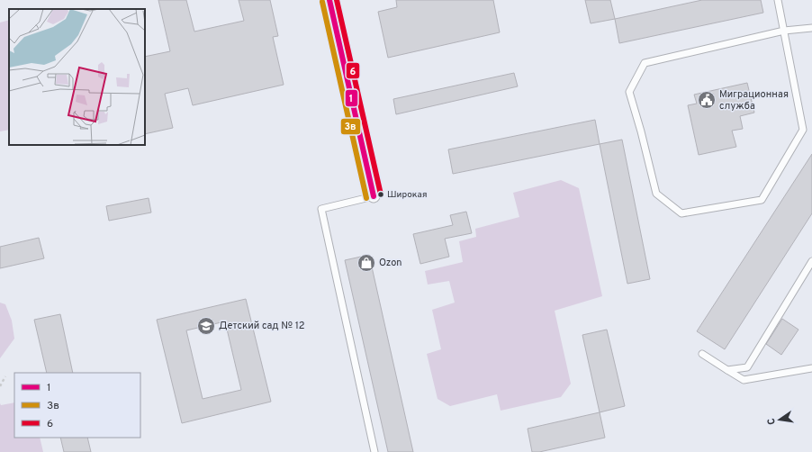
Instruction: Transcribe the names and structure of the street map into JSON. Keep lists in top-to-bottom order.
{
  "places": {
    "public building": ["Миграционная служба"],
    "other": ["Широкая"],
    "shop": ["Ozon"],
    "school or university": ["Детский сад № 12"]
  },
  "lines": ["transit line 1", "transit line 6", "transit line 3в"],
  "legend": ["1", "3в", "6"],
  "north": "left"
}
